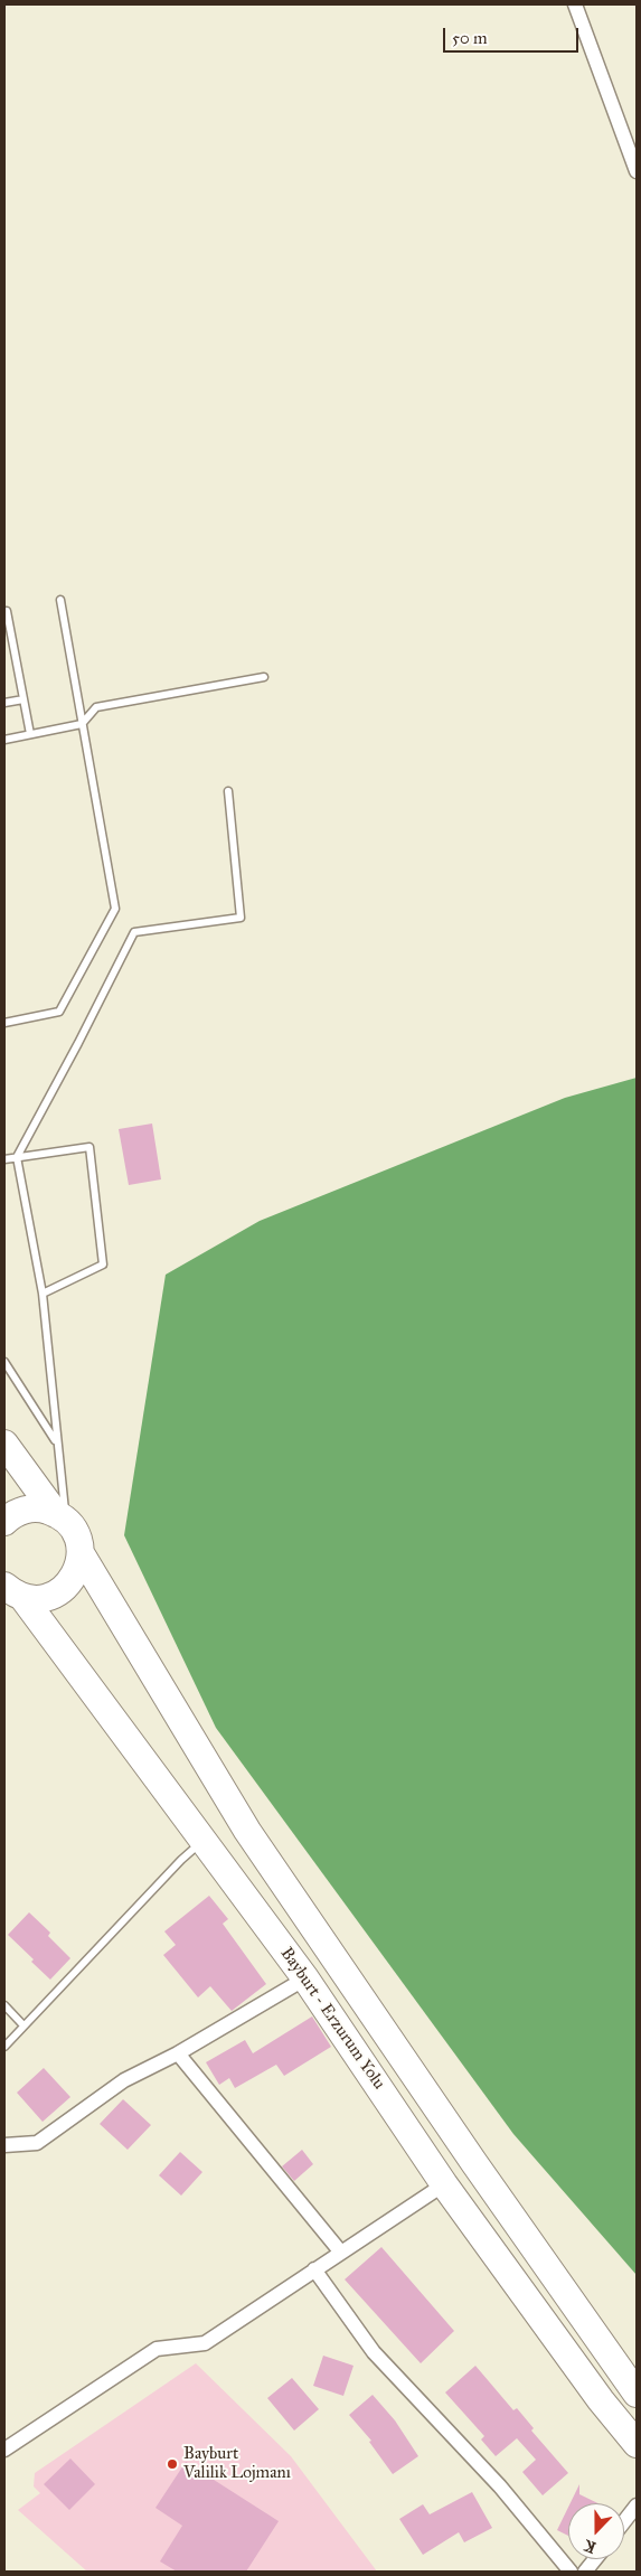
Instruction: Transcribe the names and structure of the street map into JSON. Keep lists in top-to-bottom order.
{
  "streets": {
    "highway": ["Bayburt - Erzurum Yolu"]
  },
  "places": ["Bayburt Valilik Lojmanı"],
  "scale_bar": "50 m",
  "north": "bottom"
}
